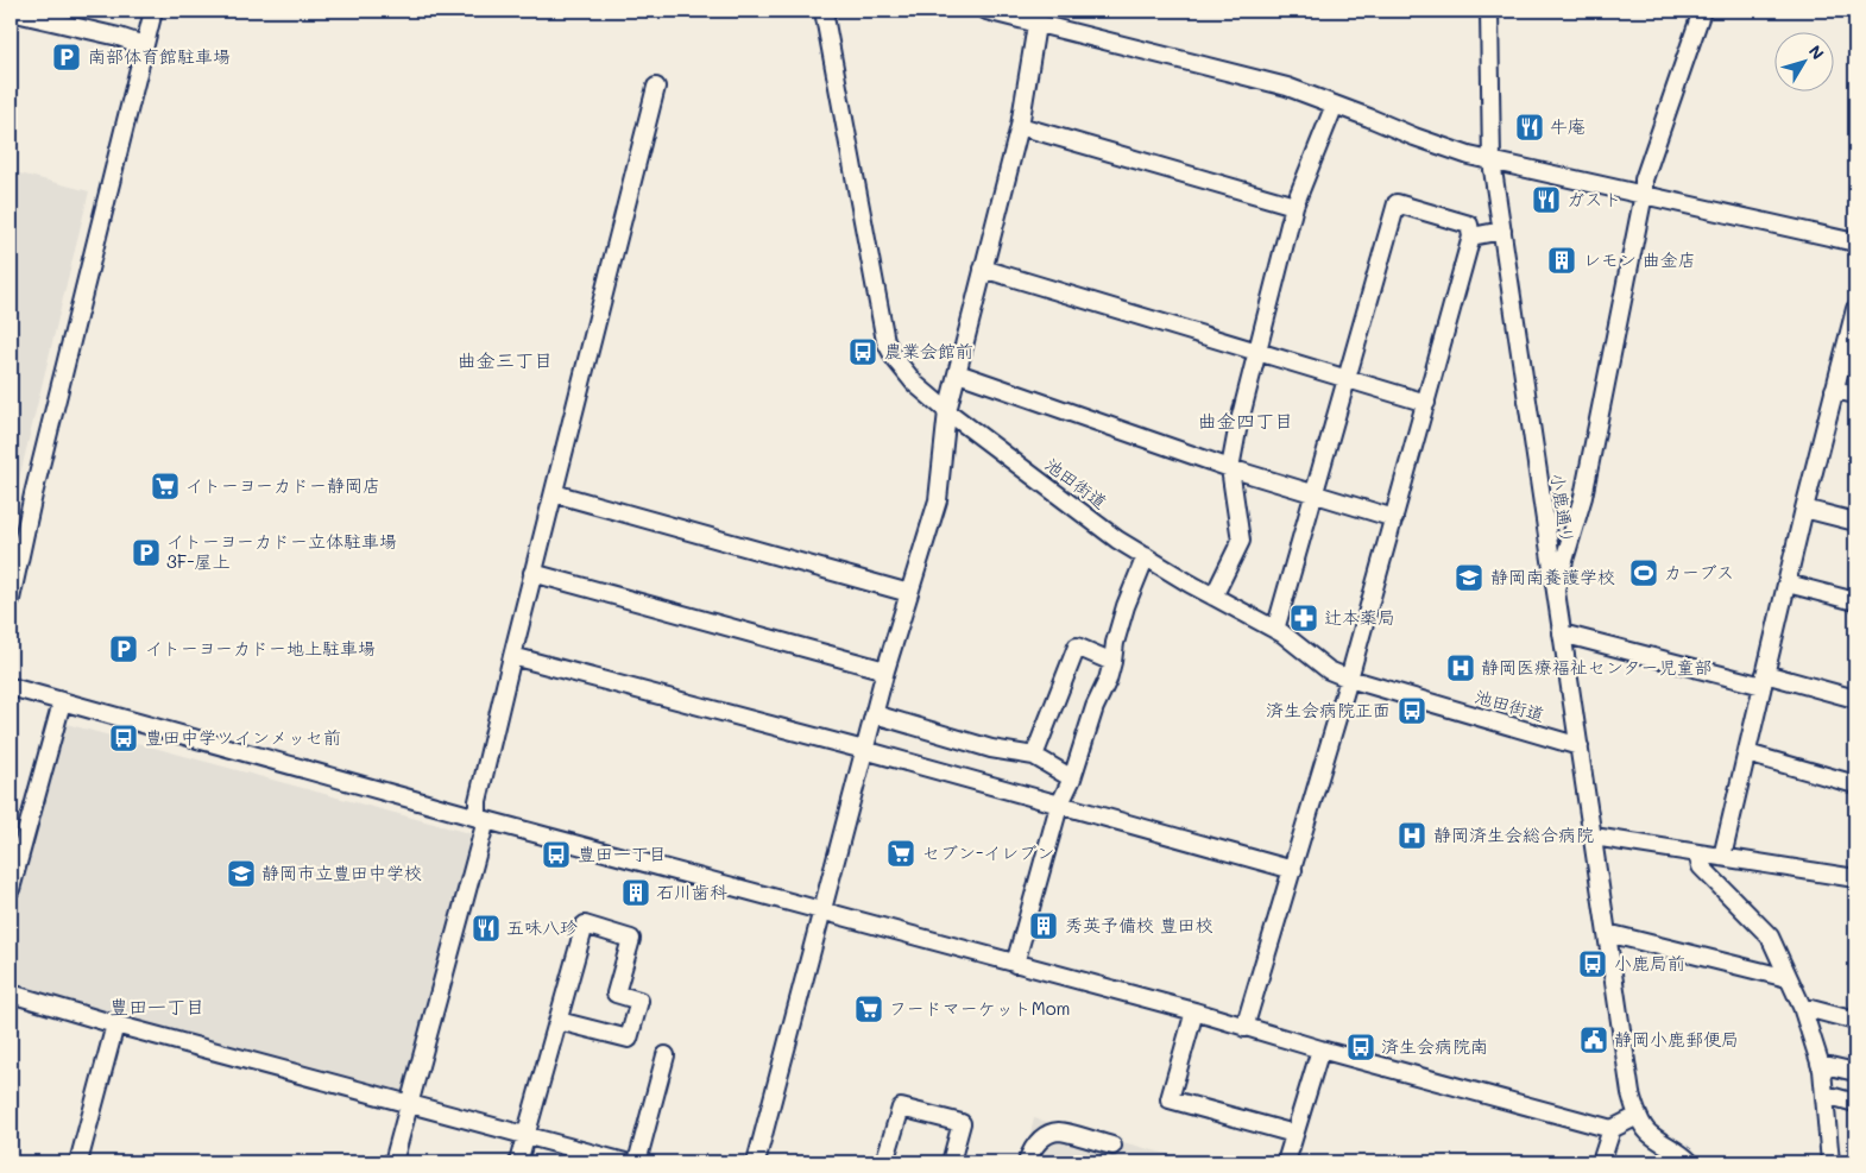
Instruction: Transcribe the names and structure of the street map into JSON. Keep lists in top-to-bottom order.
{
  "streets": {
    "street": ["池田街道", "小鹿通り"]
  },
  "crossings": [
    ["池田街道", "小鹿通り"]
  ],
  "districts": ["曲金三丁目", "曲金四丁目", "豊田一丁目"],
  "places": {
    "parking": ["南部体育館駐車場", "イトーヨーカドー立体駐車場 3F-屋上", "イトーヨーカドー地上駐車場"],
    "restaurant": ["牛庵", "ガスト", "五味八珍"],
    "building": ["レモン 曲金店", "石川歯科", "秀英予備校 豊田校"],
    "bus stop": [
      "農業会館前",
      "済生会病院正面",
      "豊田中学ツインメッセ前",
      "豊田一丁目",
      "小鹿局前",
      "済生会病院南"
    ],
    "supermarket": ["イトーヨーカドー静岡店", "セブン-イレブン", "フードマーケットMom"],
    "sports": ["カーブス"],
    "school or university": ["静岡南養護学校", "静岡市立豊田中学校"],
    "pharmacy": ["辻本薬局"],
    "hospital": ["静岡医療福祉センター児童部", "静岡済生会総合病院"],
    "public building": ["静岡小鹿郵便局"]
  },
  "north": "top right"
}
